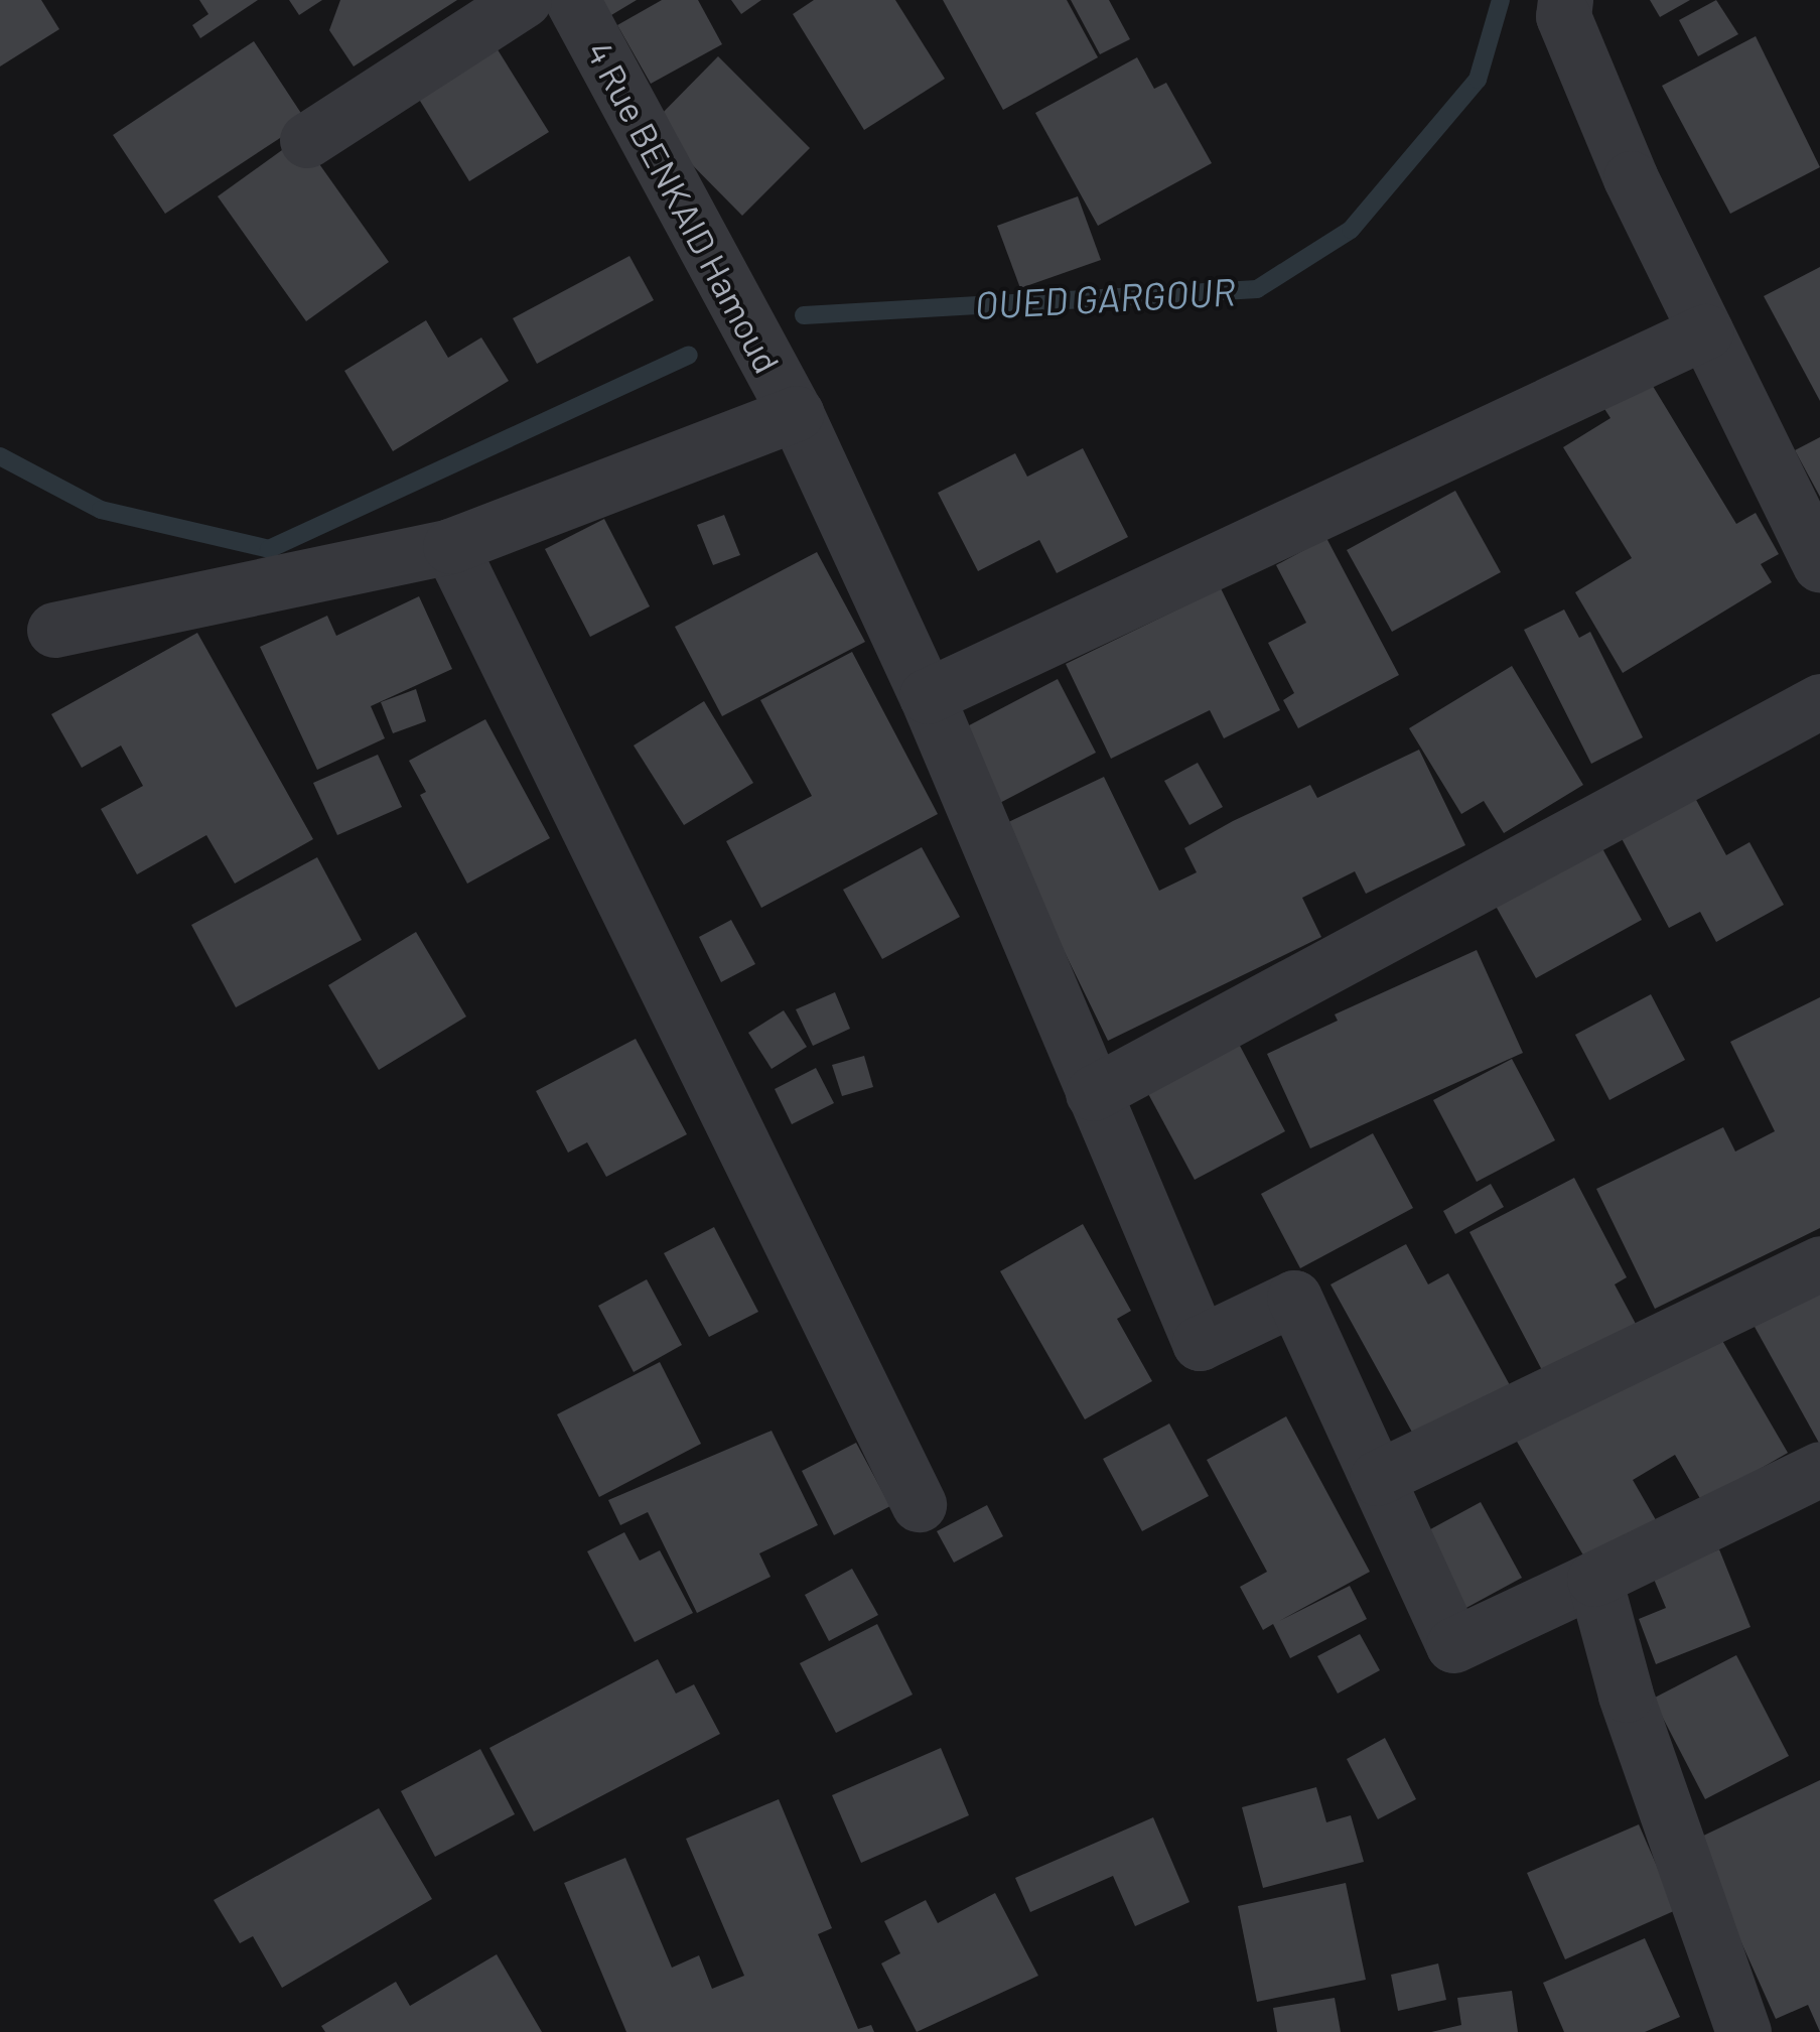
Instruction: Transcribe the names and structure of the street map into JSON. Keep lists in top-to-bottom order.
{
  "streets": {
    "street": ["4 Rue BENKAID Hamoud"]
  },
  "water": ["OUED GARGOUR"]
}
